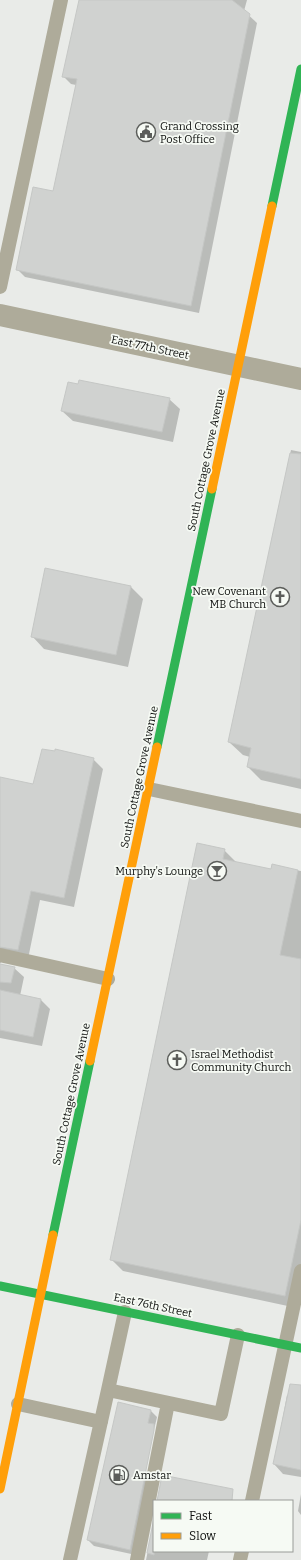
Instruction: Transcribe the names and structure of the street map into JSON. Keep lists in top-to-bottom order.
{
  "streets": {
    "main road": ["South Cottage Grove Avenue", "East 76th Street"],
    "street": ["East 77th Street"]
  },
  "crossings": [
    ["East 77th Street", "South Cottage Grove Avenue"],
    ["South Cottage Grove Avenue", "East 76th Street"]
  ],
  "places": {
    "public building": ["Grand Crossing Post Office"],
    "church": ["New Covenant MB Church", "Israel Methodist Community Church"],
    "bar": ["Murphy's Lounge"],
    "fuel station": ["Amstar"]
  },
  "legend": ["Fast", "Slow"]
}
